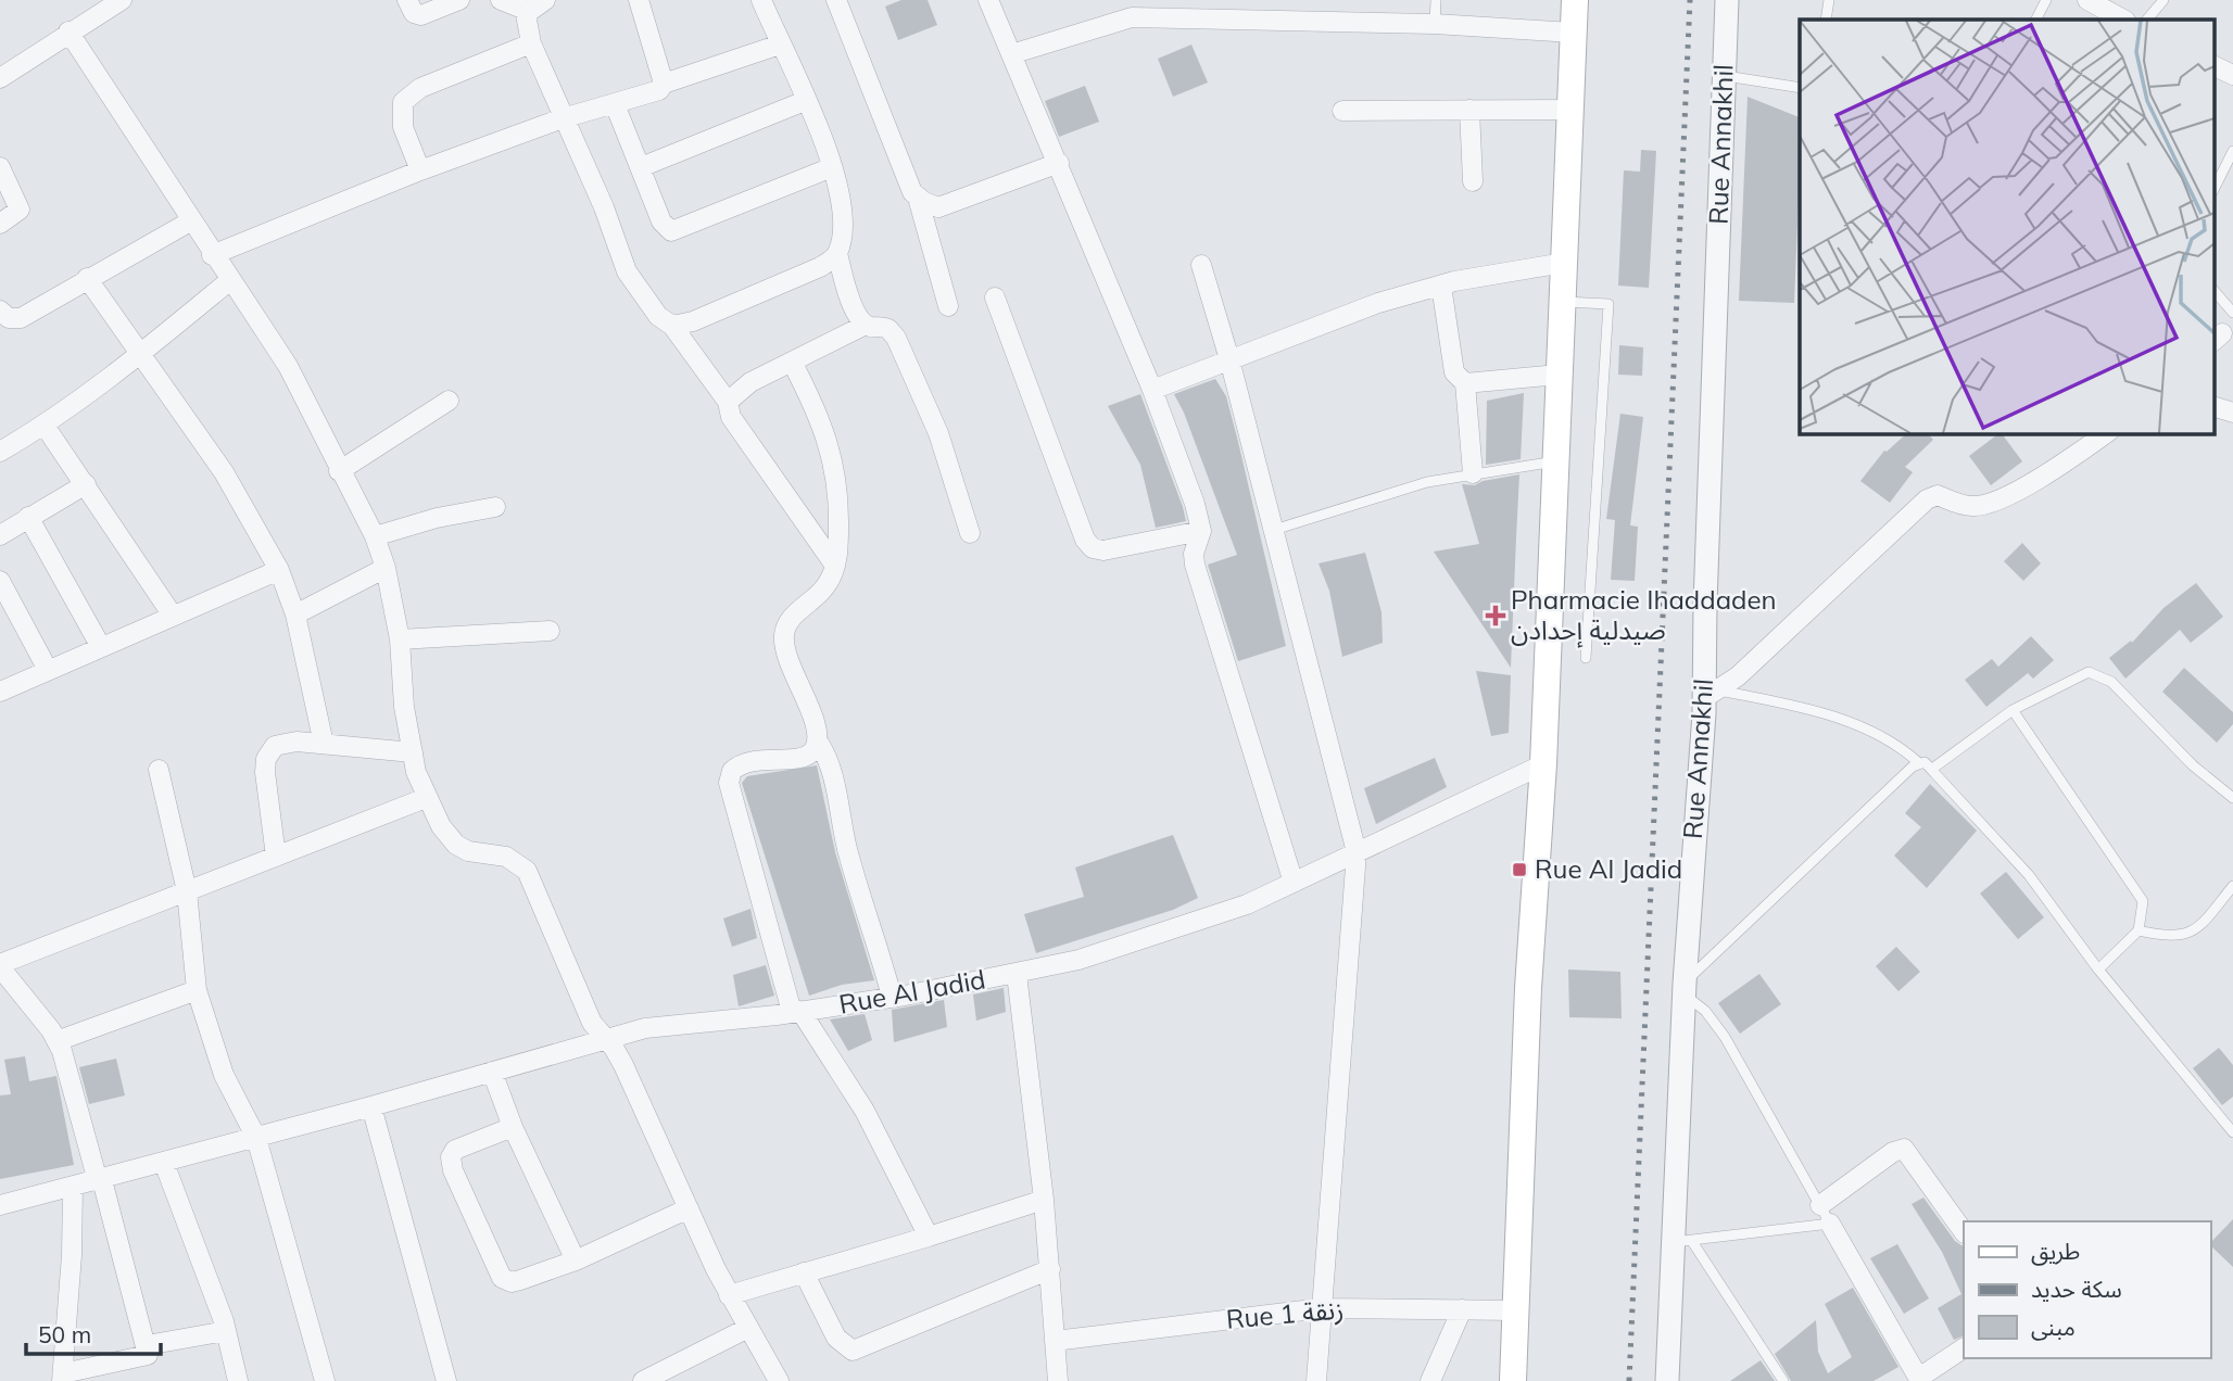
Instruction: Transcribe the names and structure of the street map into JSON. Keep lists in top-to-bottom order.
{
  "streets": {
    "street": ["Rue Annakhil", "Rue Al Jadid", "Rue 1 زنقة"]
  },
  "places": {
    "health": ["Pharmacie Ihaddaden صيدلية إحدادن"],
    "transit": ["Rue Al Jadid"]
  },
  "legend": ["طريق", "سكة حديد", "مبنى"],
  "scale_bar": "50 m"
}
